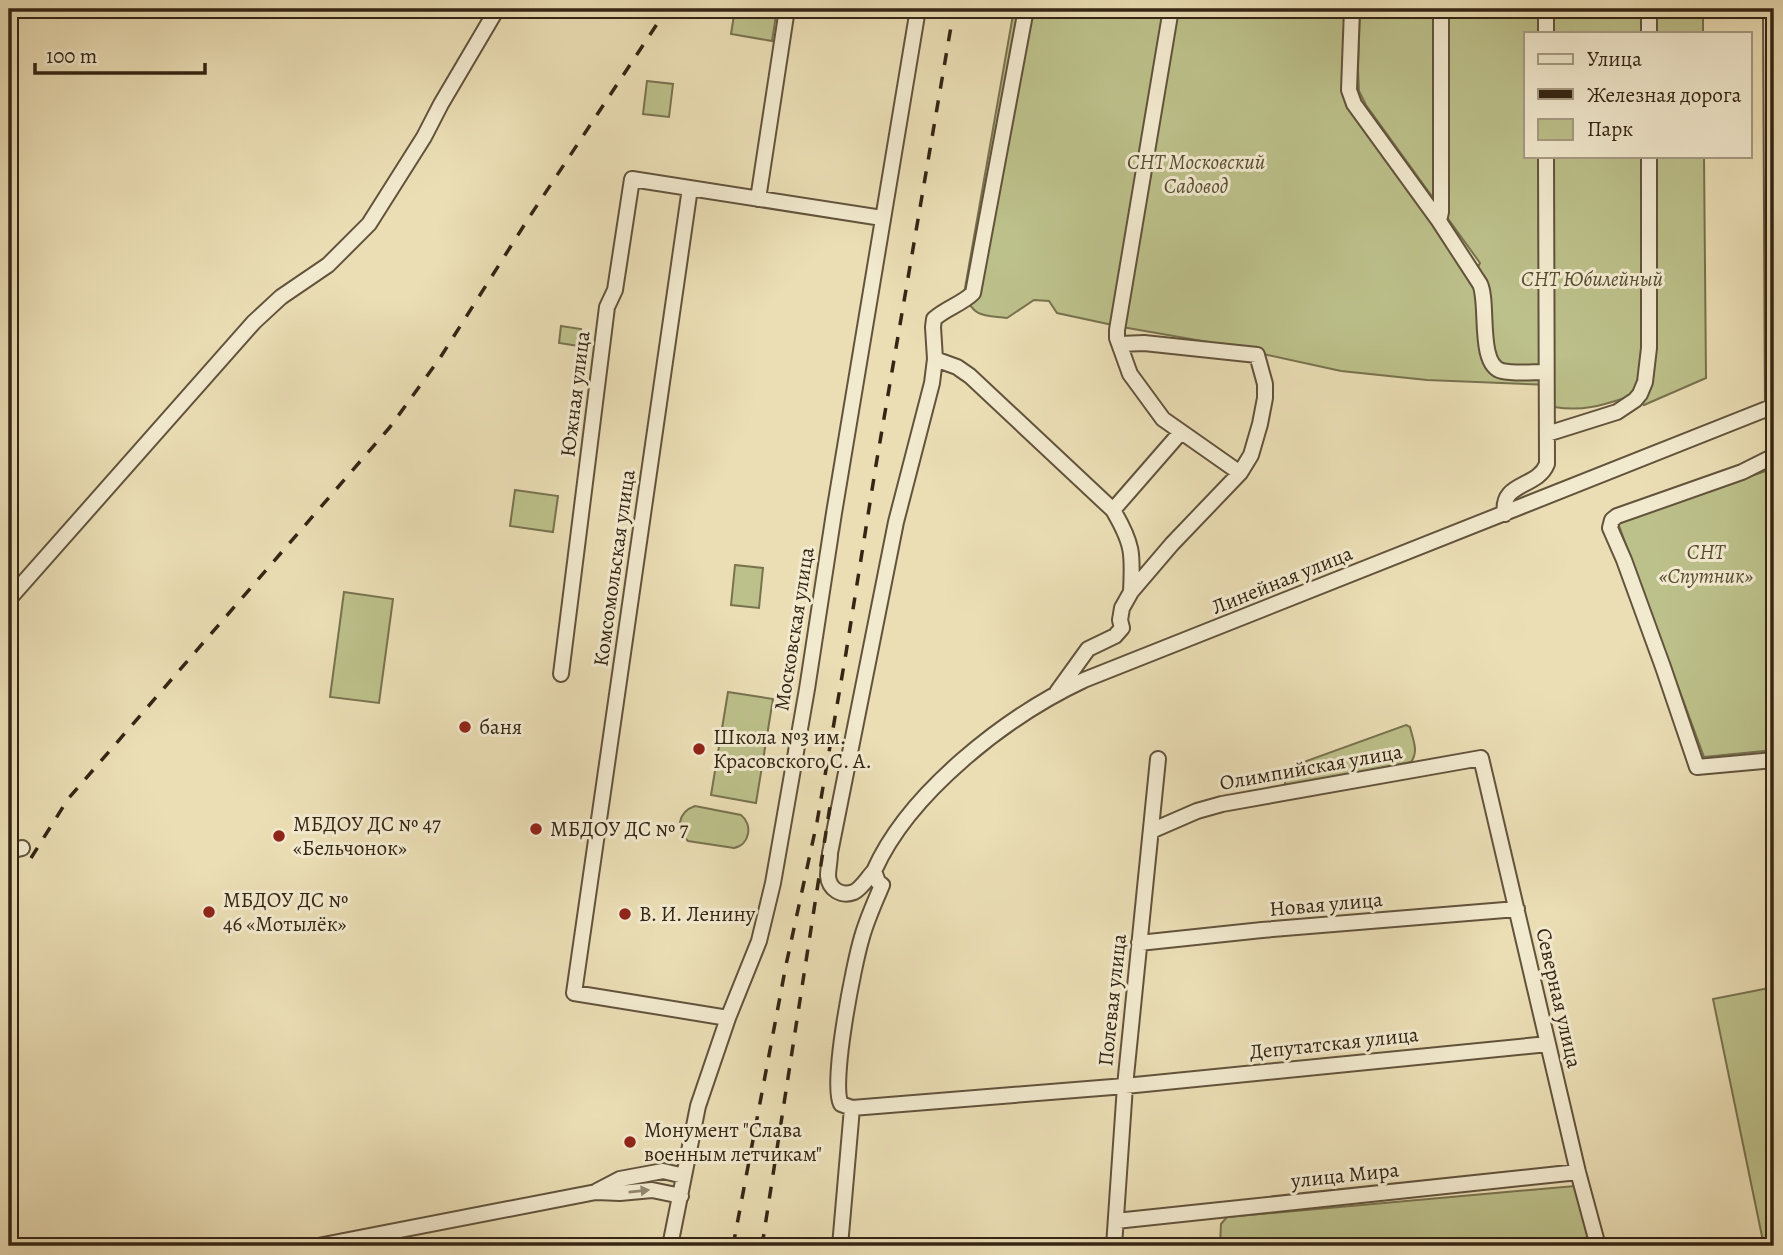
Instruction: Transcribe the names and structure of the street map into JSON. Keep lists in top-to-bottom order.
{
  "streets": {
    "street": [
      "Южная улица",
      "Комсомольская улица",
      "Линейная улица",
      "Московская улица",
      "Олимпийская улица",
      "Новая улица",
      "Северная улица",
      "Полевая улица",
      "Депутатская улица",
      "улица Мира"
    ]
  },
  "crossings": [
    ["Южная улица", "Комсомольская улица"],
    ["Комсомольская улица", "Московская улица"],
    ["Олимпийская улица", "Северная улица"],
    ["Олимпийская улица", "Полевая улица"],
    ["Новая улица", "Северная улица"],
    ["Новая улица", "Полевая улица"],
    ["Северная улица", "Депутатская улица"],
    ["Северная улица", "улица Мира"],
    ["Полевая улица", "Депутатская улица"],
    ["Полевая улица", "улица Мира"]
  ],
  "parks": ["СНТ Московский Садовод", "СНТ Юбилейный", "СНТ «Спутник»"],
  "places": [
    "баня",
    "Школа №3 им. Красовского С. А.",
    "МБДОУ ДС № 7",
    "МБДОУ ДС № 47 «Бельчонок»",
    "МБДОУ ДC № 46 «Мотылёк»",
    "В. И. Ленину",
    "Монумент \"Слава военным летчикам\""
  ],
  "legend": ["Улица", "Железная дорога", "Парк"],
  "scale_bar": "100 m"
}
